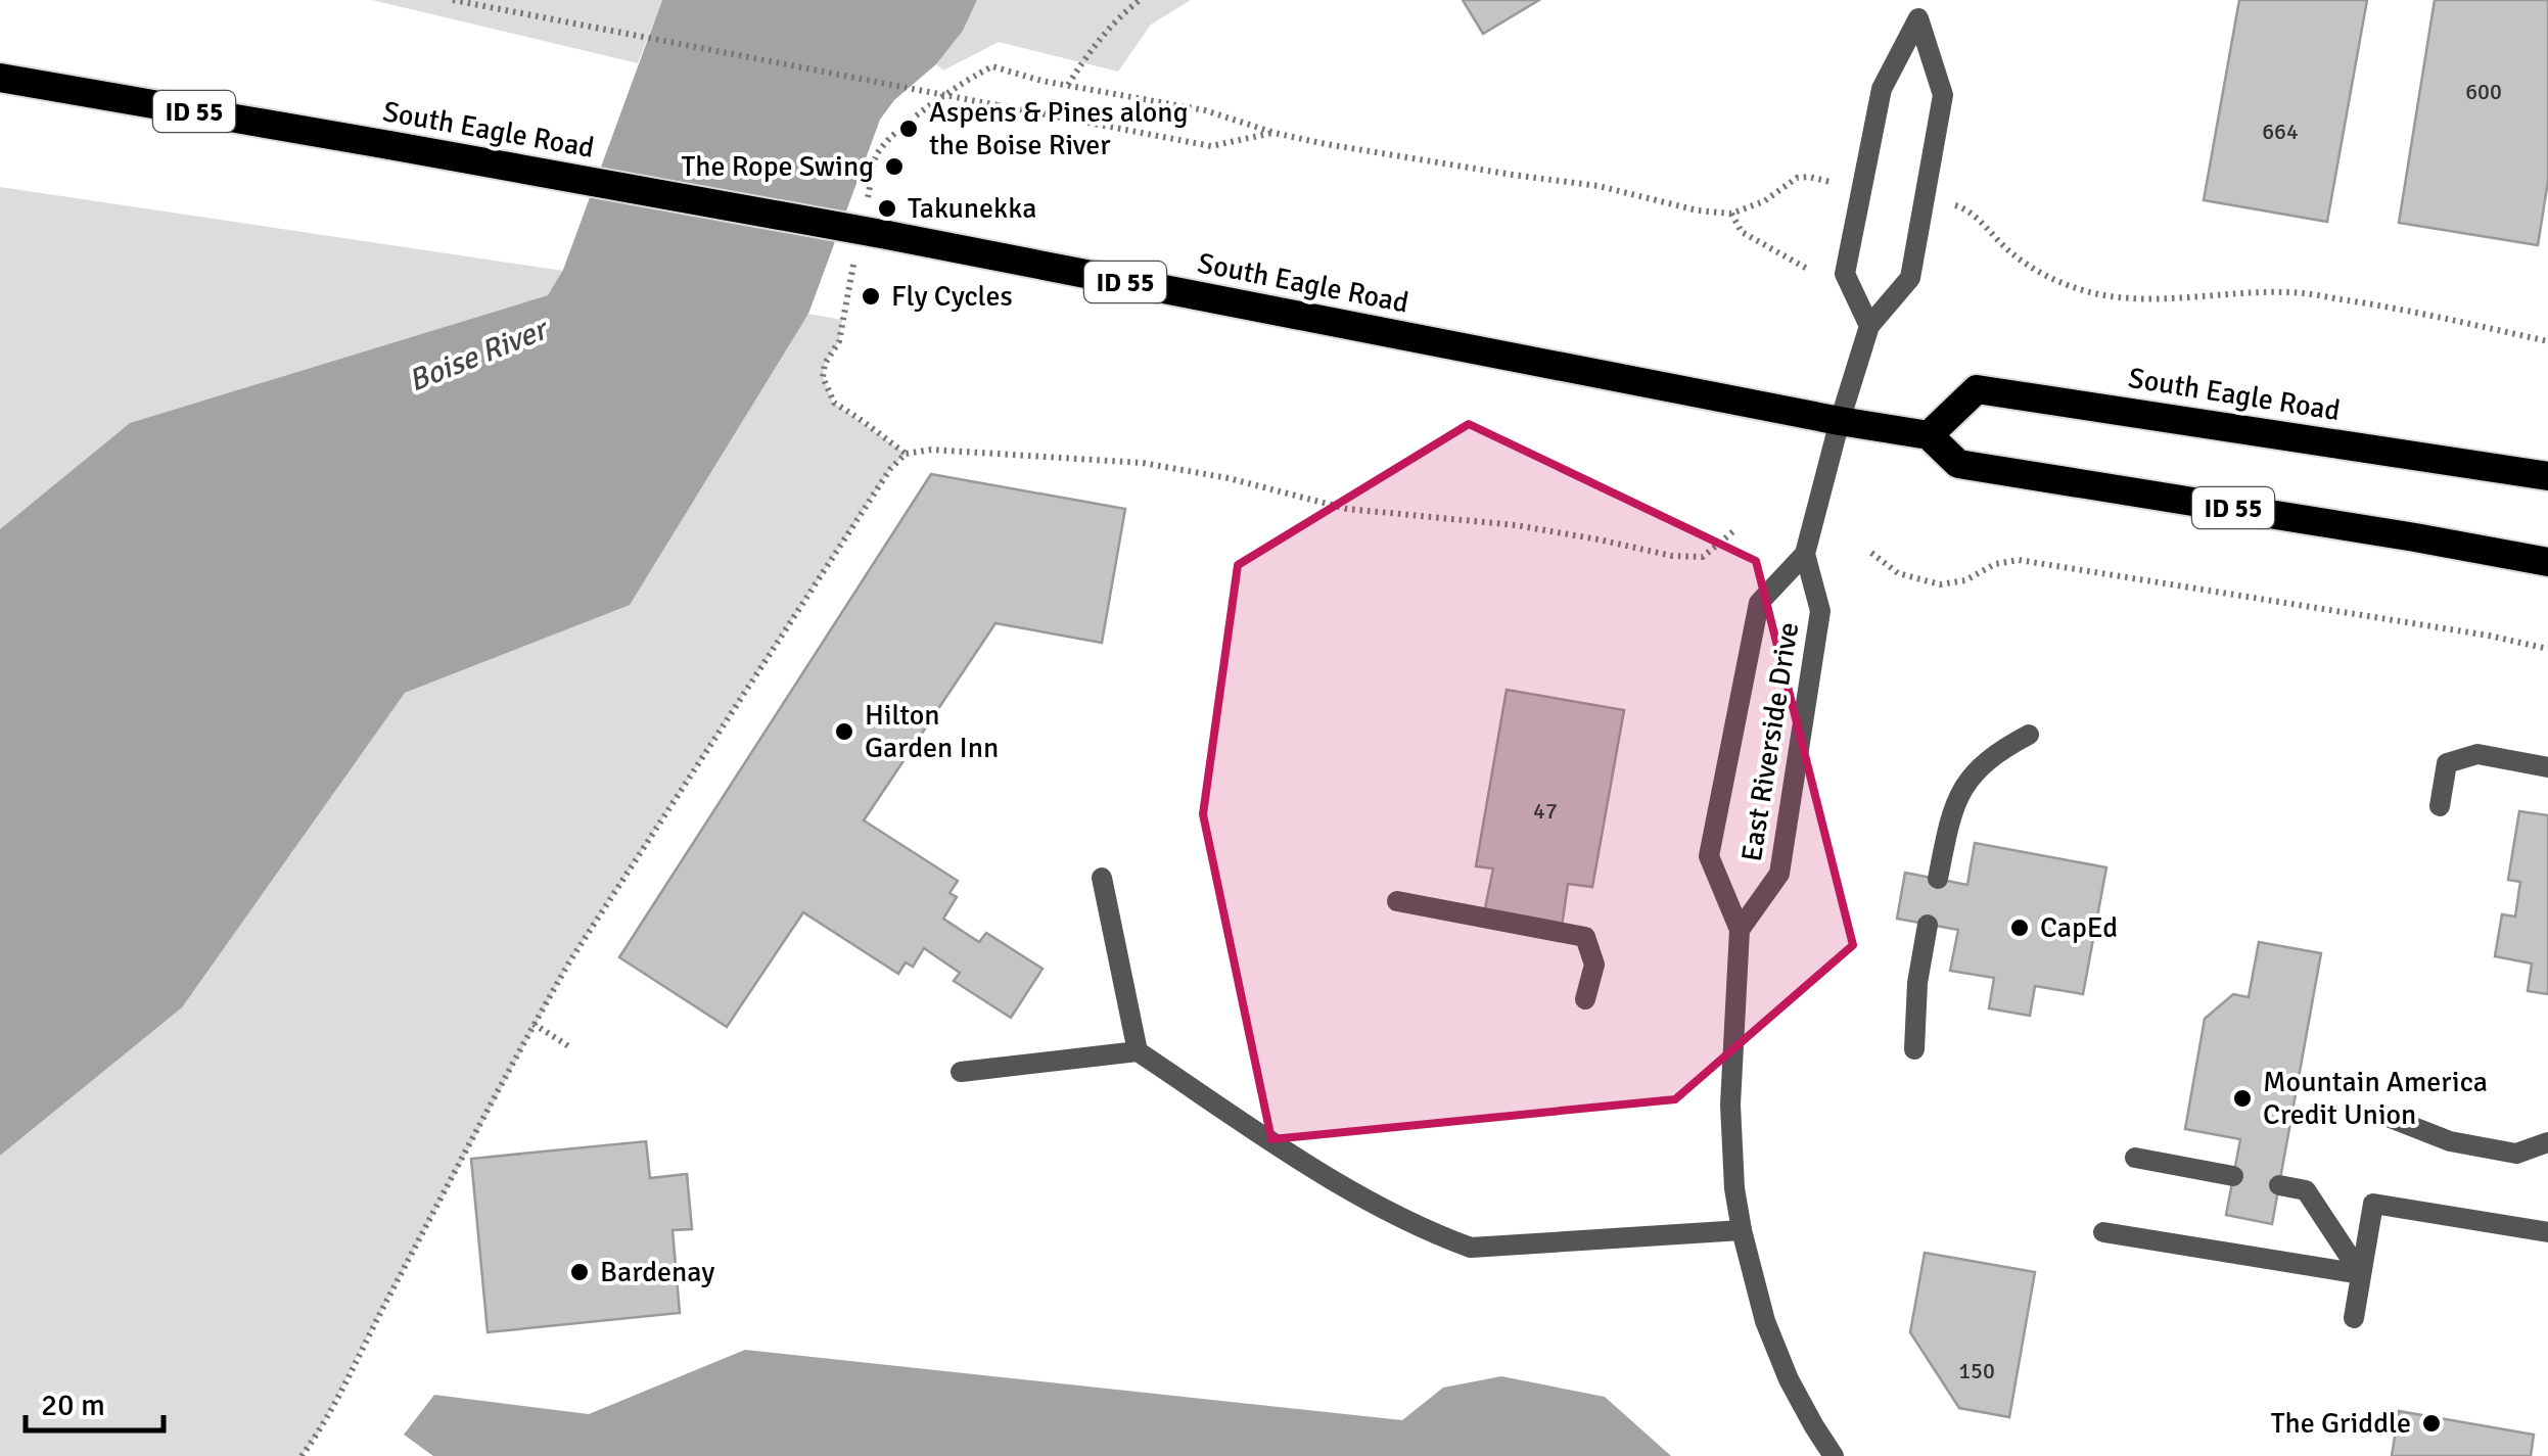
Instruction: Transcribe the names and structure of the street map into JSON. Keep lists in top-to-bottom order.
{
  "streets": {
    "highway": ["ID 55", "South Eagle Road"],
    "street": ["East Riverside Drive"]
  },
  "crossings": [
    ["South Eagle Road", "East Riverside Drive"]
  ],
  "water": ["Boise River"],
  "places": [
    "Aspens & Pines along the Boise River",
    "The Rope Swing",
    "Takunekka",
    "Fly Cycles",
    "Hilton Garden Inn",
    "CapEd",
    "Mountain America Credit Union",
    "Bardenay",
    "The Griddle"
  ],
  "house_numbers": [
    "600",
    "664",
    "47",
    "150"
  ],
  "scale_bar": "20 m"
}
